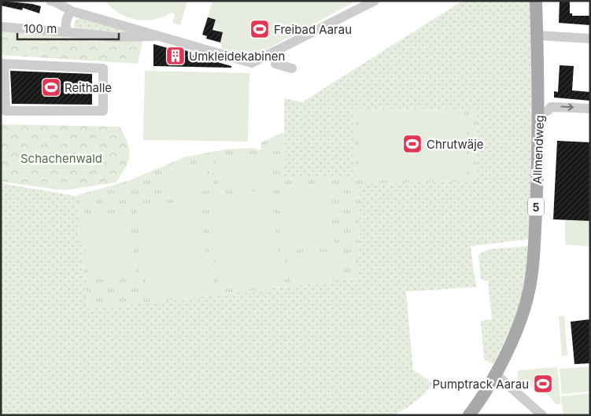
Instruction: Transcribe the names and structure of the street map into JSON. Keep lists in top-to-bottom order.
{
  "streets": {
    "main road": ["Allmendweg", "5"]
  },
  "crossings": [
    ["Allmendweg", "5"]
  ],
  "parks": ["Schachenwald"],
  "places": {
    "sports": [
      "Freibad Aarau",
      "Reithalle",
      "Chrutwäje",
      "Pumptrack Aarau"
    ],
    "building": ["Umkleidekabinen"]
  },
  "scale_bar": "100 m"
}
